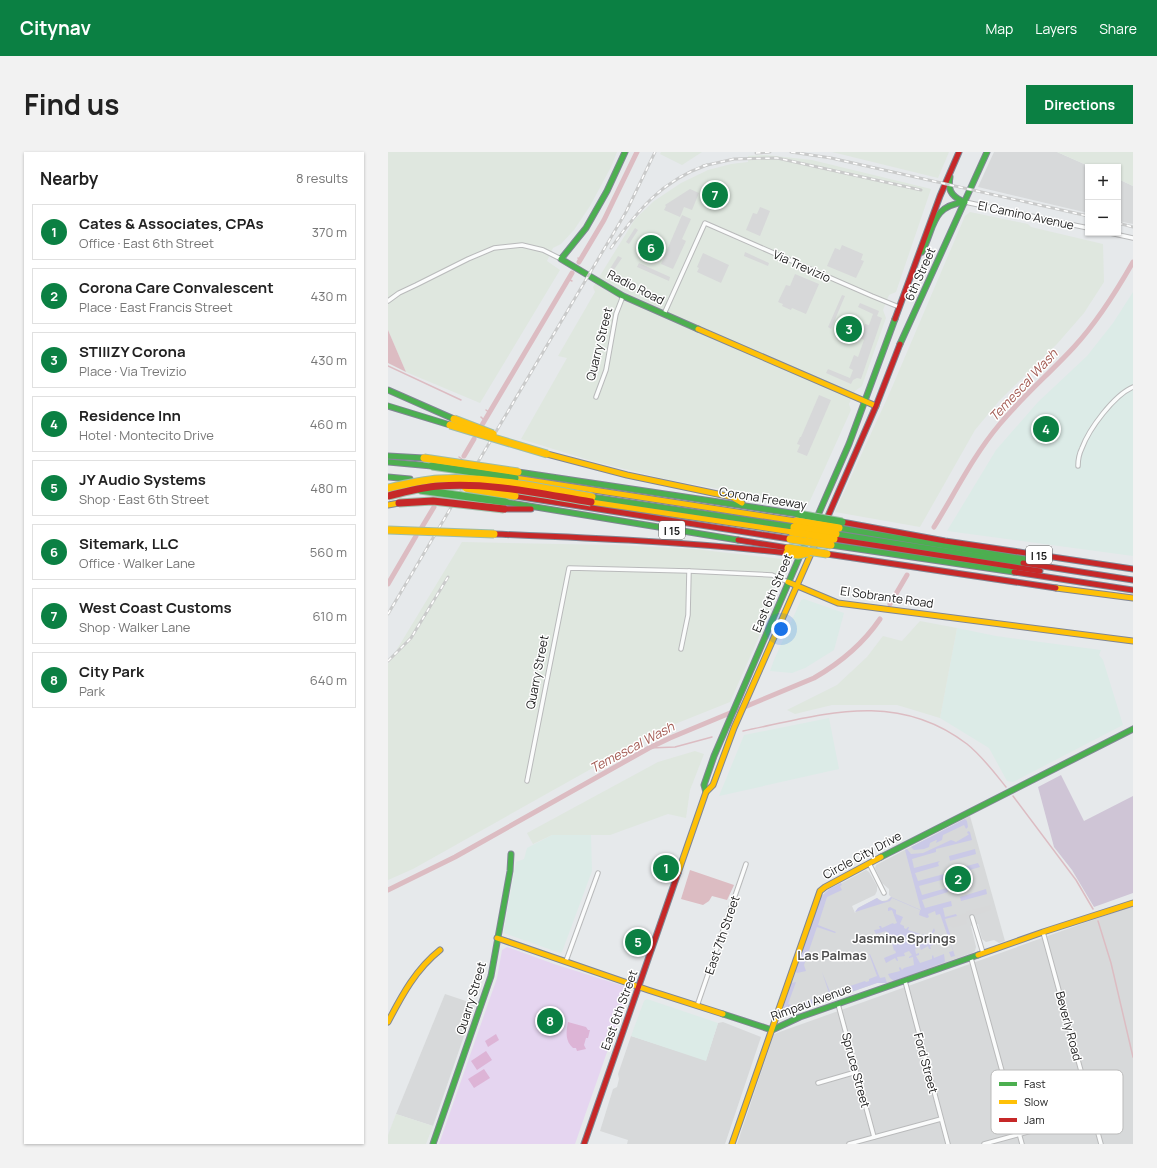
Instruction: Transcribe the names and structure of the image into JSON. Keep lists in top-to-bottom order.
{
  "streets": {
    "main road": [
      "6th Street",
      "Radio Road",
      "Quarry Street",
      "Corona Freeway",
      "I 15",
      "East 6th Street",
      "El Sobrante Road",
      "Circle City Drive",
      "Rimpau Avenue"
    ],
    "street": [
      "El Camino Avenue",
      "Via Trevizio",
      "East 7th Street",
      "Beverly Road",
      "Ford Street",
      "Spruce Street"
    ]
  },
  "crossings": [
    ["El Camino Avenue", "6th Street"],
    ["Via Trevizio", "6th Street"],
    ["Via Trevizio", "Radio Road"],
    ["6th Street", "Radio Road"],
    ["6th Street", "East 6th Street"],
    ["Radio Road", "Quarry Street"],
    ["Radio Road", "East 6th Street"],
    ["Quarry Street", "El Sobrante Road"],
    ["Quarry Street", "Rimpau Avenue"],
    ["East 6th Street", "El Sobrante Road"],
    ["East 6th Street", "Rimpau Avenue"],
    ["Circle City Drive", "Rimpau Avenue"],
    ["East 7th Street", "Rimpau Avenue"],
    ["Rimpau Avenue", "Beverly Road"],
    ["Rimpau Avenue", "Ford Street"],
    ["Rimpau Avenue", "Spruce Street"]
  ],
  "districts": ["Jasmine Springs", "Las Palmas"],
  "water": ["Temescal Wash"],
  "legend": ["Fast", "Slow", "Jam"],
  "page": {
    "header": "Citynav",
    "nav": ["Map", "Layers", "Share"],
    "title": "Find us",
    "buttons": "Directions",
    "heading": ["Nearby", "8 results"],
    "map_buttons": ["+", "−"],
    "pins": [
      "7",
      "6",
      "3",
      "4",
      "1",
      "2",
      "5",
      "8"
    ],
    "list": [
      {
        "mark": "1",
        "name": "Cates & Associates, CPAs",
        "note": "Office · East 6th Street",
        "value": "370 m"
      },
      {
        "mark": "2",
        "name": "Corona Care Convalescent",
        "note": "Place · East Francis Street",
        "value": "430 m"
      },
      {
        "mark": "3",
        "name": "STIIIZY Corona",
        "note": "Place · Via Trevizio",
        "value": "430 m"
      },
      {
        "mark": "4",
        "name": "Residence Inn",
        "note": "Hotel · Montecito Drive",
        "value": "460 m"
      },
      {
        "mark": "5",
        "name": "JY Audio Systems",
        "note": "Shop · East 6th Street",
        "value": "480 m"
      },
      {
        "mark": "6",
        "name": "Sitemark, LLC",
        "note": "Office · Walker Lane",
        "value": "560 m"
      },
      {
        "mark": "7",
        "name": "West Coast Customs",
        "note": "Shop · Walker Lane",
        "value": "610 m"
      },
      {
        "mark": "8",
        "name": "City Park",
        "note": "Park",
        "value": "640 m"
      }
    ]
  }
}
